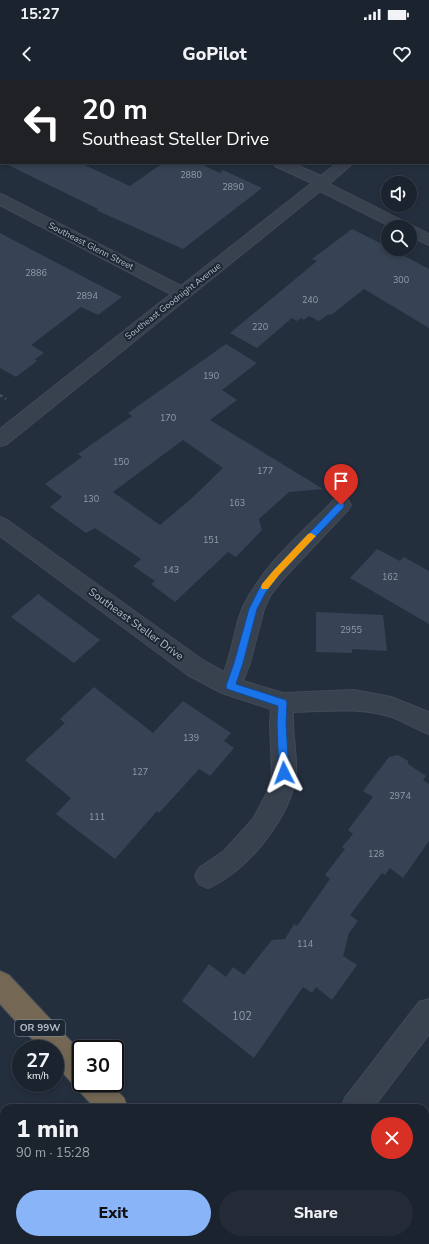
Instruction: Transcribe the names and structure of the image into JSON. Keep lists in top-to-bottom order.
{
  "streets": {
    "highway": ["OR 99W"],
    "street": ["Southeast Glenn Street", "Southeast Goodnight Avenue", "Southeast Steller Drive"]
  },
  "crossings": [
    ["Southeast Glenn Street", "Southeast Goodnight Avenue"]
  ],
  "house_numbers": [
    "2880",
    "2890",
    "2886",
    "300",
    "2894",
    "240",
    "220",
    "190",
    "170",
    "150",
    "177",
    "130",
    "163",
    "151",
    "143",
    "162",
    "2955",
    "139",
    "127",
    "2974",
    "111",
    "128",
    "114",
    "102"
  ],
  "page": {
    "status": "15:27",
    "header": "GoPilot",
    "turn": ["20 m", "Southeast Steller Drive"],
    "speed": "27 km/h",
    "limit": "30",
    "heading": ["1 min", "90 m · 15:28"],
    "buttons": ["Exit", "Share"]
  }
}
